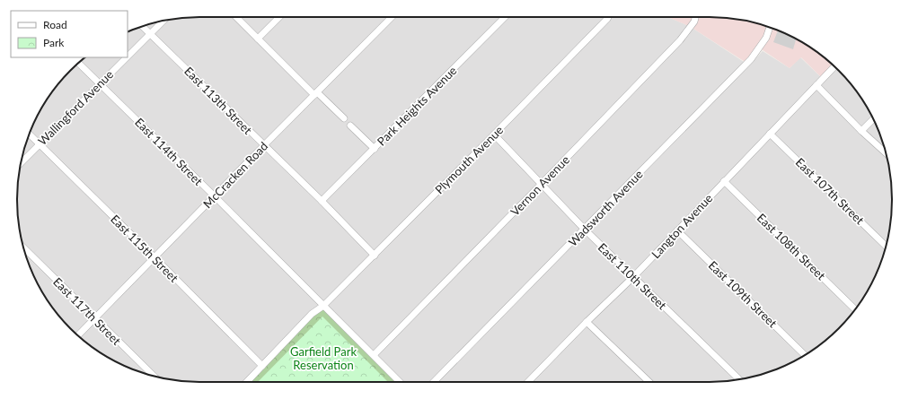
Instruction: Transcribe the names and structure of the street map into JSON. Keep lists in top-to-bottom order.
{
  "streets": {
    "street": [
      "East 113th Street",
      "Park Heights Avenue",
      "Wallingford Avenue",
      "East 114th Street",
      "Plymouth Avenue",
      "McCracken Road",
      "Vernon Avenue",
      "East 107th Street",
      "Wadsworth Avenue",
      "Langton Avenue",
      "East 108th Street",
      "East 115th Street",
      "East 110th Street",
      "East 109th Street",
      "East 117th Street"
    ]
  },
  "crossings": [
    ["East 113th Street", "Park Heights Avenue"],
    ["East 113th Street", "Wallingford Avenue"],
    ["East 113th Street", "Plymouth Avenue"],
    ["East 113th Street", "McCracken Road"],
    ["Wallingford Avenue", "East 114th Street"],
    ["Wallingford Avenue", "East 115th Street"],
    ["East 114th Street", "Plymouth Avenue"],
    ["East 114th Street", "McCracken Road"],
    ["East 114th Street", "Vernon Avenue"],
    ["Plymouth Avenue", "East 115th Street"],
    ["Plymouth Avenue", "East 110th Street"],
    ["McCracken Road", "East 115th Street"],
    ["McCracken Road", "East 117th Street"],
    ["Vernon Avenue", "East 110th Street"],
    ["East 107th Street", "Langton Avenue"],
    ["Wadsworth Avenue", "East 110th Street"],
    ["Langton Avenue", "East 108th Street"],
    ["Langton Avenue", "East 110th Street"],
    ["Langton Avenue", "East 109th Street"]
  ],
  "parks": ["Garfield Park Reservation"],
  "legend": ["Road", "Park"]
}
